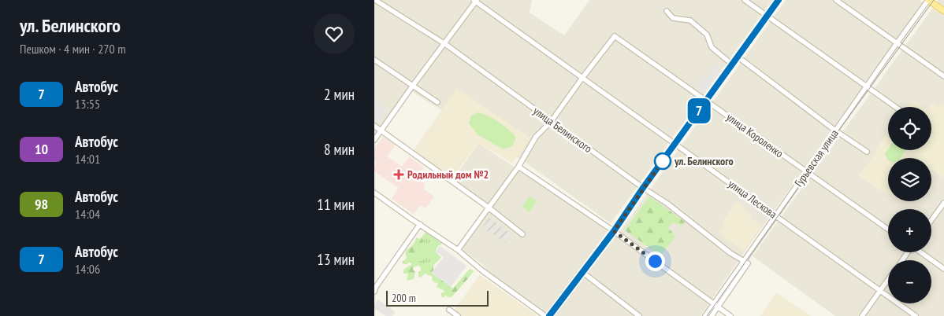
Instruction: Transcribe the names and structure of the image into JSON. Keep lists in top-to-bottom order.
{
  "streets": {
    "street": [
      "улица Белинского",
      "улица Короленко",
      "Гурьевская улица",
      "улица Лескова"
    ]
  },
  "crossings": [
    ["улица Белинского", "Гурьевская улица"],
    ["улица Короленко", "Гурьевская улица"],
    ["улица Короленко", "улица Лескова"],
    ["Гурьевская улица", "улица Лескова"]
  ],
  "places": {
    "other": ["ул. Белинского"],
    "health": ["Родильный дом №2"]
  },
  "lines": ["bus line 7"],
  "scale_bar": "200 m",
  "page": {
    "heading": ["ул. Белинского", "Пешком · 4 мин · 270 m"],
    "on_map": "7",
    "list": [
      {
        "mark": "7",
        "name": "Автобус",
        "note": "13:55",
        "value": "2 мин"
      },
      {
        "mark": "10",
        "name": "Автобус",
        "note": "14:01",
        "value": "8 мин"
      },
      {
        "mark": "98",
        "name": "Автобус",
        "note": "14:04",
        "value": "11 мин"
      },
      {
        "mark": "7",
        "name": "Автобус",
        "note": "14:06",
        "value": "13 мин"
      }
    ],
    "map_buttons": ["+", "−"],
    "scale": "200 m"
  }
}
